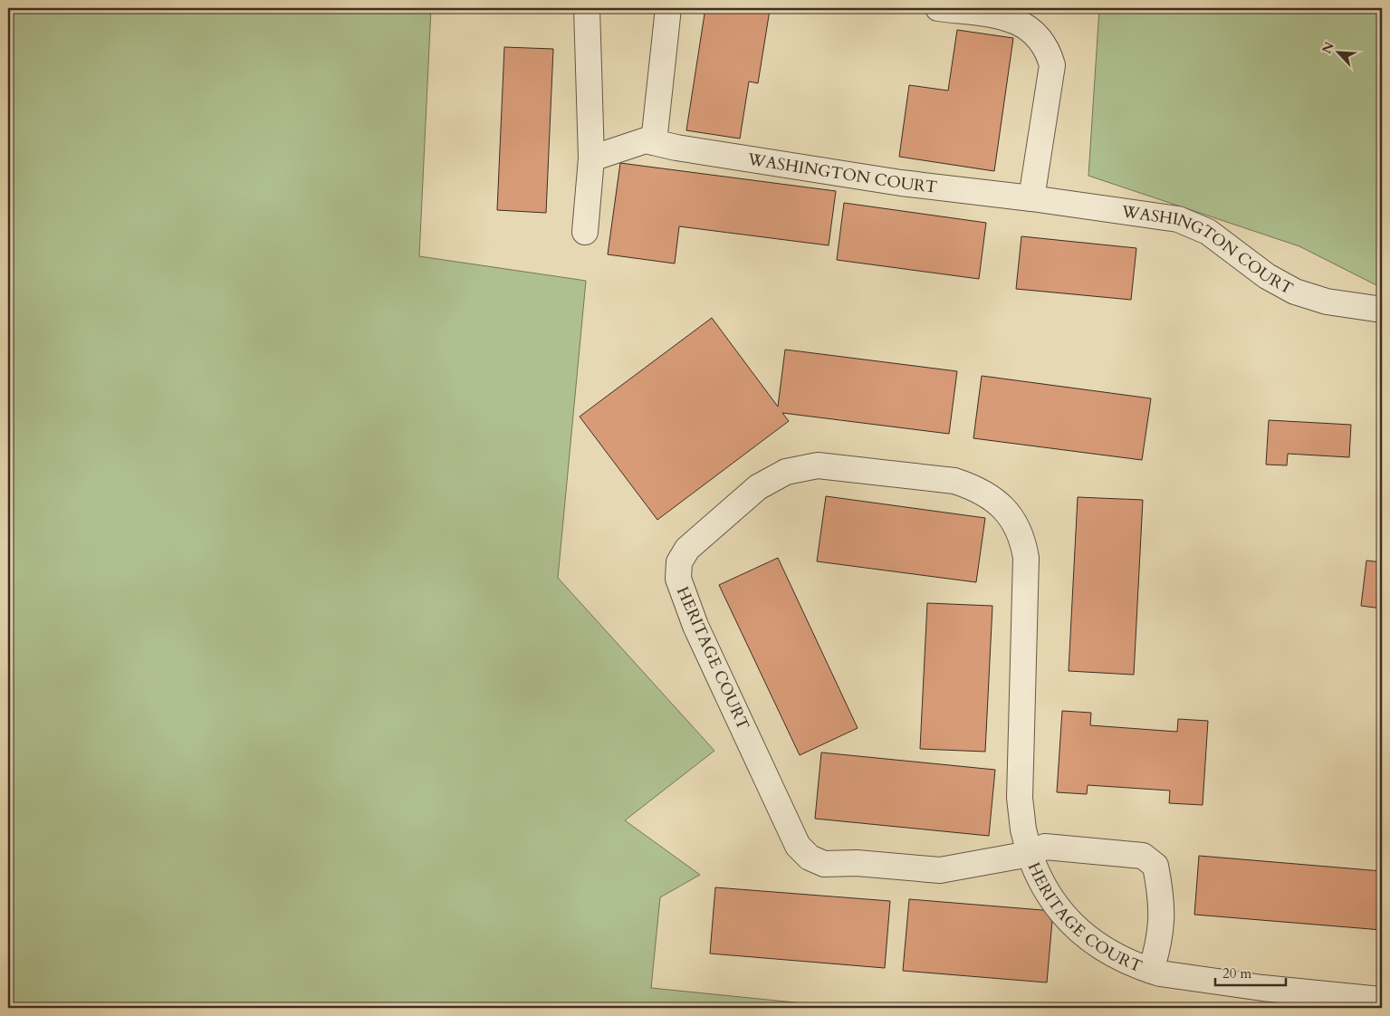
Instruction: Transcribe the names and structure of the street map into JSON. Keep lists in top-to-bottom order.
{
  "streets": {
    "street": ["WASHINGTON COURT", "HERITAGE COURT"]
  },
  "scale_bar": "20 m",
  "north": "top left"
}
